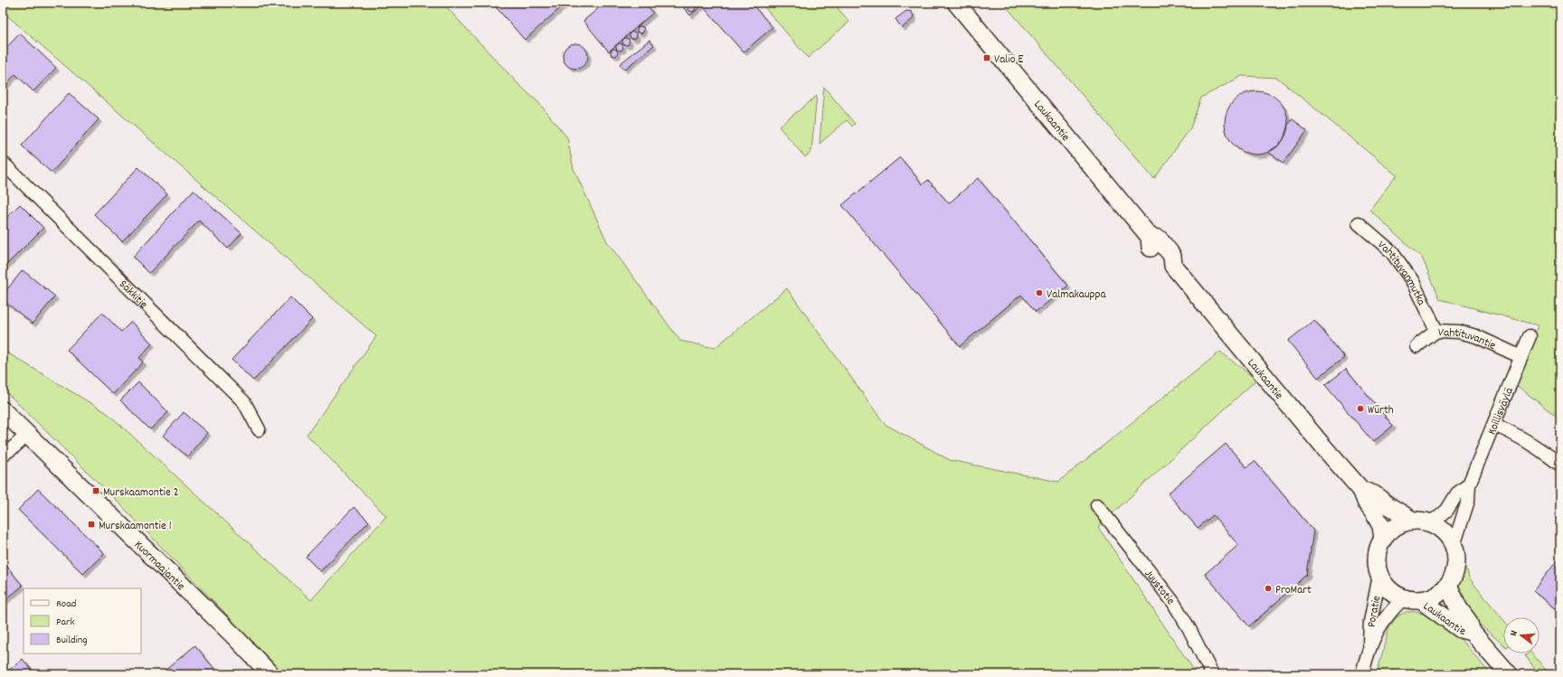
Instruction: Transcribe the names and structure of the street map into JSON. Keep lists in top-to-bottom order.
{
  "streets": {
    "main road": ["Laukaantie", "Kuormaajantie"],
    "street": [
      "Vahtituvanmutka",
      "Säkkitie",
      "Vahtituvantie",
      "Koillisväylä",
      "Juustotie",
      "Poratie"
    ]
  },
  "crossings": [
    ["Laukaantie", "Koillisväylä"],
    ["Laukaantie", "Poratie"],
    ["Vahtituvanmutka", "Vahtituvantie"],
    ["Vahtituvantie", "Koillisväylä"],
    ["Koillisväylä", "Poratie"]
  ],
  "places": {
    "transit": ["Valio E", "Murskaamontie 2", "Murskaamontie 1"],
    "other": ["Valmakauppa", "Würth", "ProMart"]
  },
  "legend": ["Road", "Park", "Building"],
  "north": "left"
}
